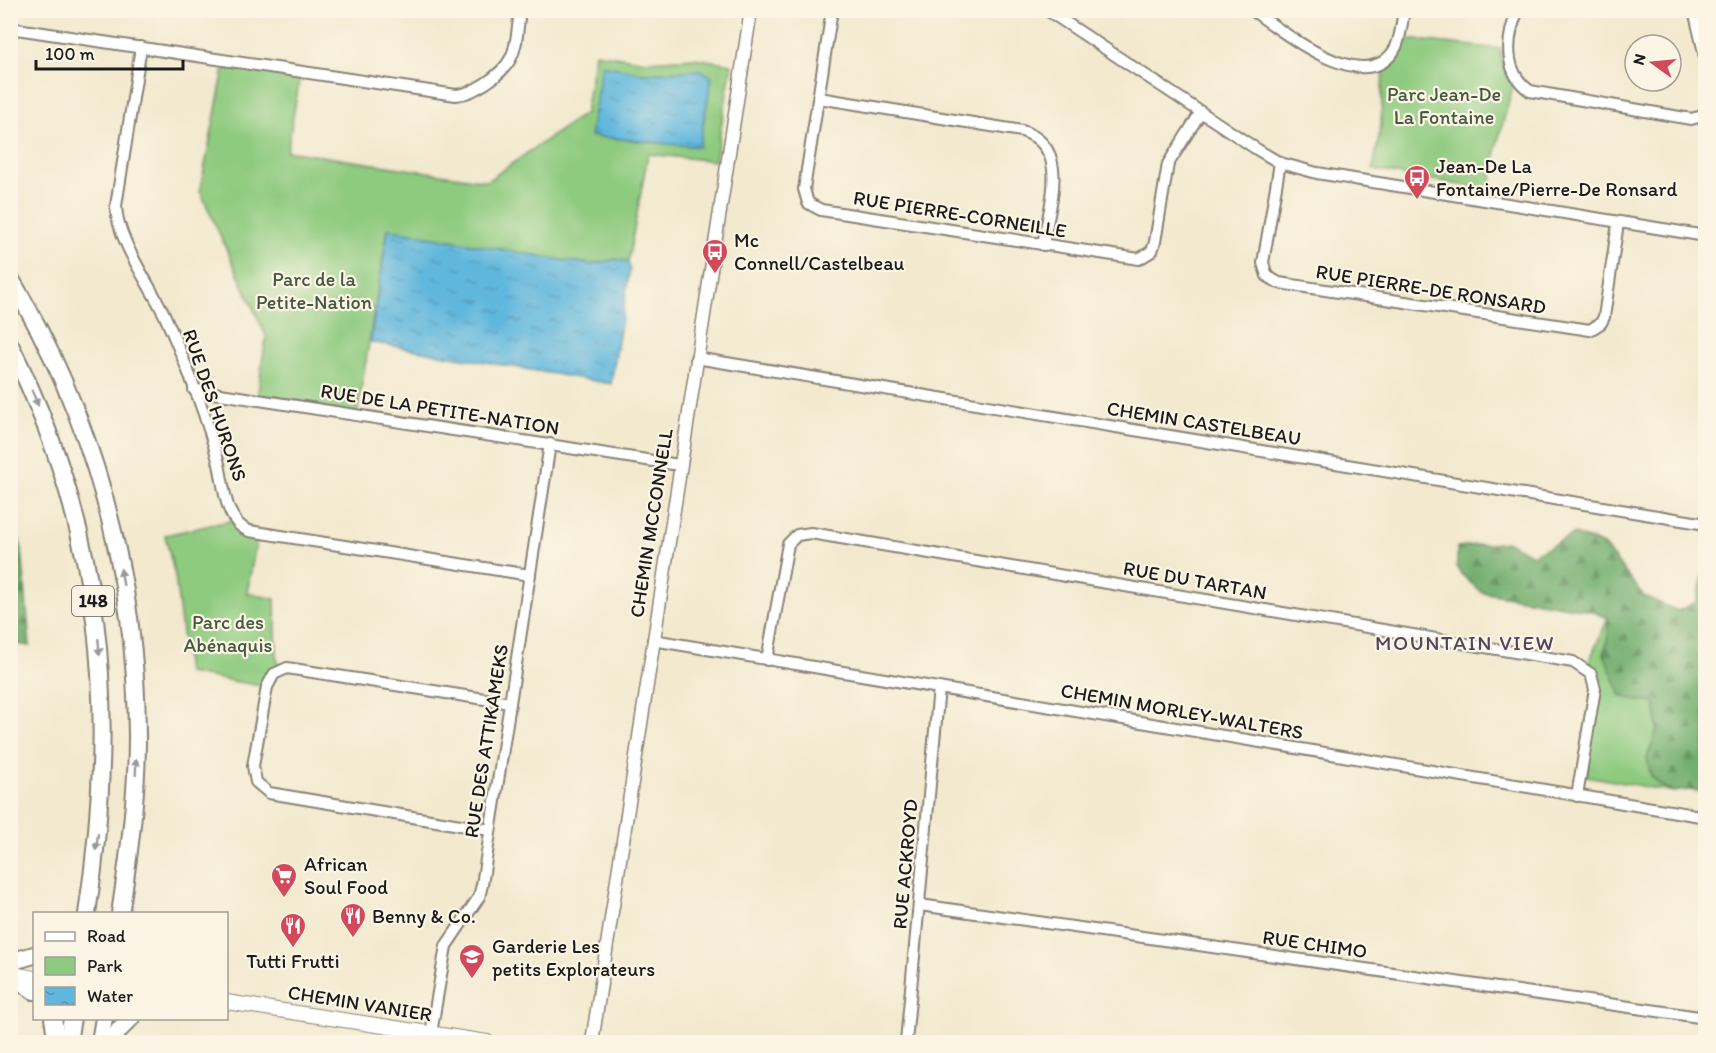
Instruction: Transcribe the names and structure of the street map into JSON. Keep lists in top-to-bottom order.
{
  "streets": {
    "highway": ["148"],
    "main road": ["CHEMIN VANIER"],
    "street": [
      "RUE PIERRE-CORNEILLE",
      "RUE PIERRE-DE RONSARD",
      "RUE DES HURONS",
      "RUE DE LA PETITE-NATION",
      "CHEMIN CASTELBEAU",
      "CHEMIN MCCONNELL",
      "RUE DU TARTAN",
      "CHEMIN MORLEY-WALTERS",
      "RUE DES ATTIKAMEKS",
      "RUE ACKROYD",
      "RUE CHIMO"
    ]
  },
  "crossings": [
    ["RUE DES HURONS", "RUE DE LA PETITE-NATION"],
    ["RUE DES HURONS", "RUE DES ATTIKAMEKS"],
    ["RUE DE LA PETITE-NATION", "CHEMIN MCCONNELL"],
    ["RUE DE LA PETITE-NATION", "RUE DES ATTIKAMEKS"],
    ["CHEMIN CASTELBEAU", "CHEMIN MCCONNELL"],
    ["CHEMIN MCCONNELL", "CHEMIN MORLEY-WALTERS"],
    ["RUE DU TARTAN", "CHEMIN MORLEY-WALTERS"],
    ["CHEMIN MORLEY-WALTERS", "RUE ACKROYD"],
    ["RUE DES ATTIKAMEKS", "CHEMIN VANIER"],
    ["RUE ACKROYD", "RUE CHIMO"]
  ],
  "districts": ["MOUNTAIN VIEW"],
  "parks": ["Parc Jean-De La Fontaine", "Parc de la Petite-Nation", "Parc des Abénaquis"],
  "places": {
    "bus stop": ["Jean-De La Fontaine/Pierre-De Ronsard", "Mc Connell/Castelbeau"],
    "supermarket": ["African Soul Food"],
    "restaurant": ["Benny & Co.", "Tutti Frutti"],
    "school or university": ["Garderie Les petits Explorateurs"]
  },
  "legend": ["Road", "Park", "Water"],
  "scale_bar": "100 m",
  "north": "left"
}
